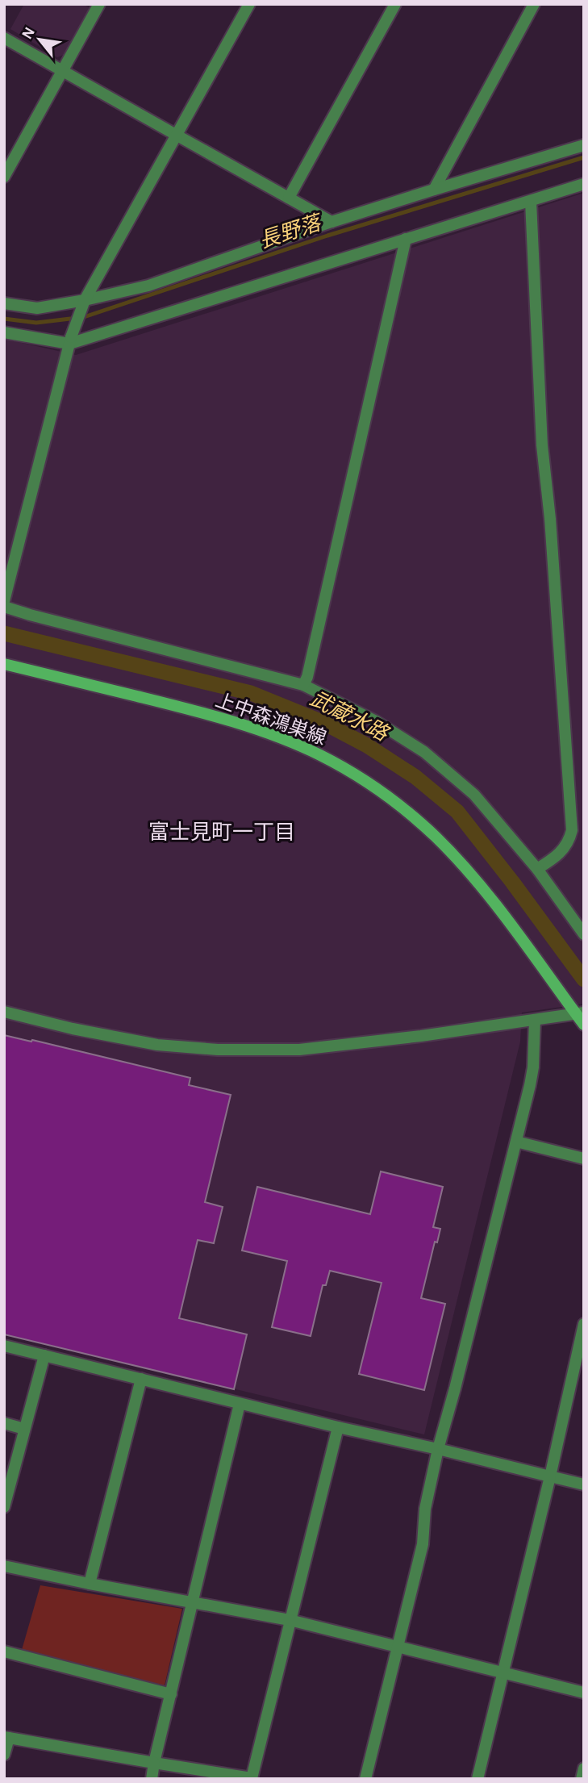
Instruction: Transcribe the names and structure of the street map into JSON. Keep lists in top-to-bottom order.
{
  "streets": {
    "main road": ["上中森鴻巣線"]
  },
  "districts": ["富士見町一丁目"],
  "water": ["長野落", "武蔵水路"],
  "north": "top left"
}
